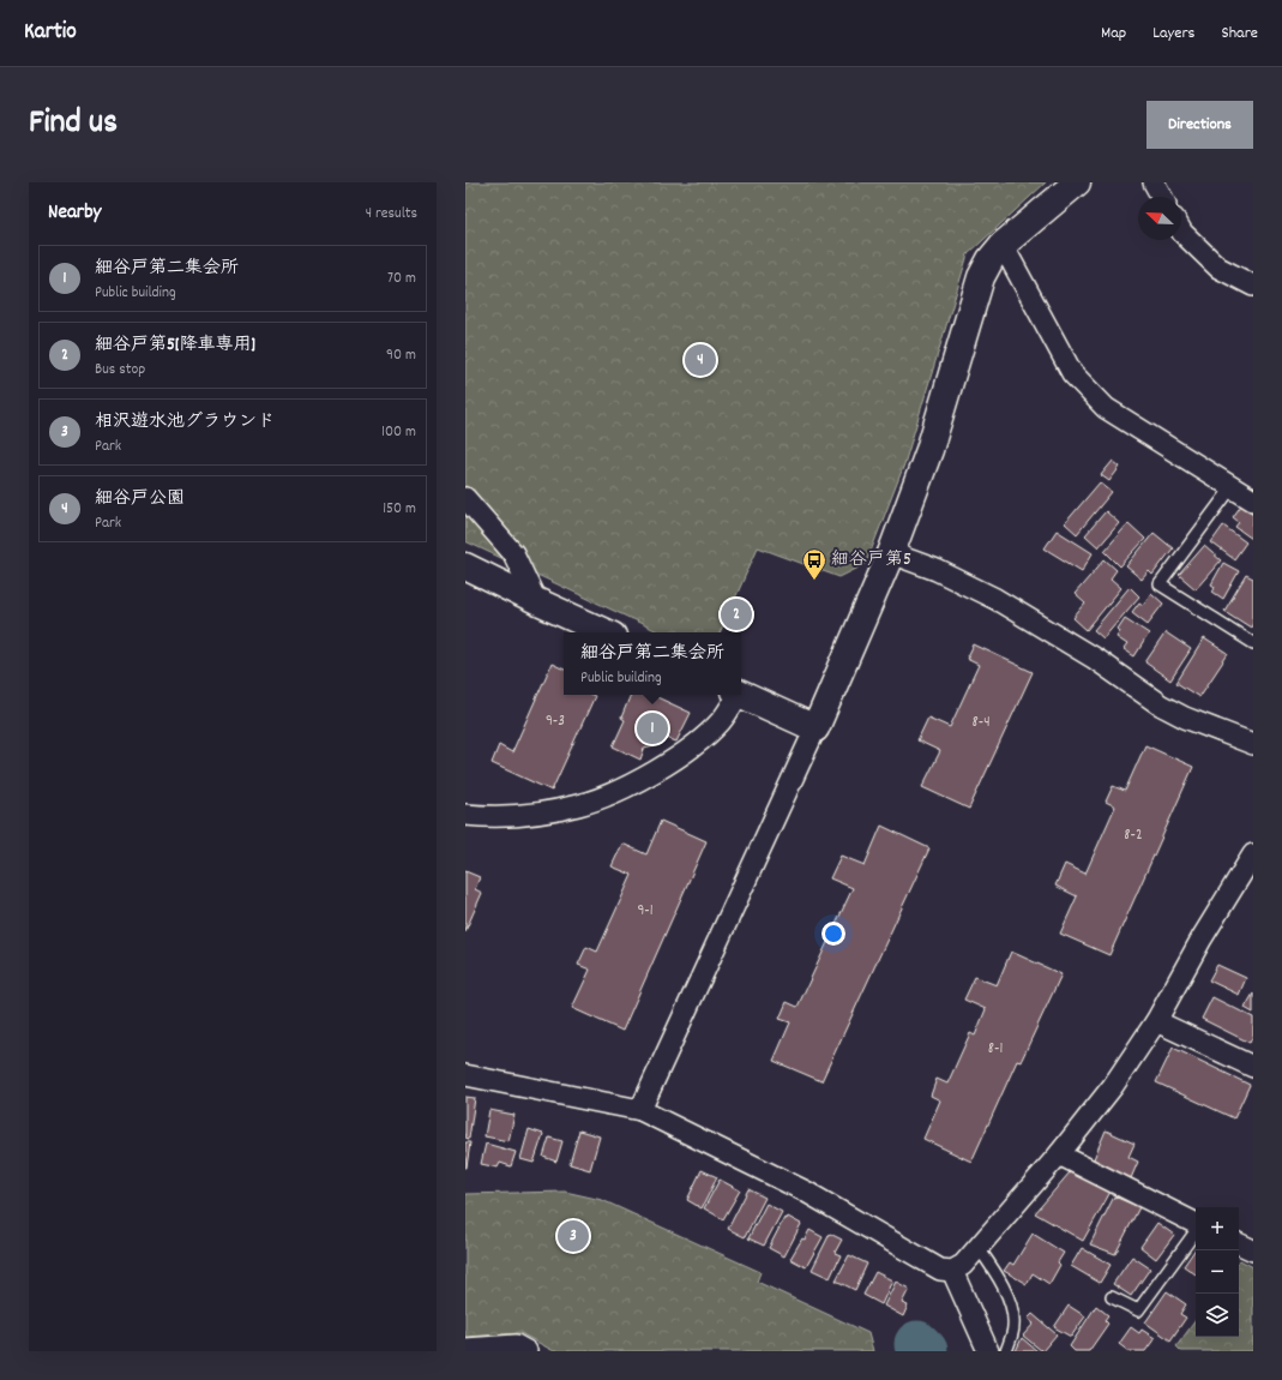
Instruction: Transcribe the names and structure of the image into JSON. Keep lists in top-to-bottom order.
{
  "places": {
    "bus stop": ["細谷戸第5"]
  },
  "house_numbers": [
    "9-3",
    "8-4",
    "8-2",
    "9-1",
    "8-1"
  ],
  "north": "top left",
  "page": {
    "header": "Kartio",
    "nav": ["Map", "Layers", "Share"],
    "title": "Find us",
    "buttons": "Directions",
    "heading": ["Nearby", "4 results"],
    "list": [
      {
        "mark": "1",
        "name": "細谷戸第二集会所",
        "note": "Public building",
        "value": "70 m"
      },
      {
        "mark": "2",
        "name": "細谷戸第5[降車専用]",
        "note": "Bus stop",
        "value": "90 m"
      },
      {
        "mark": "3",
        "name": "相沢遊水池グラウンド",
        "note": "Park",
        "value": "100 m"
      },
      {
        "mark": "4",
        "name": "細谷戸公園",
        "note": "Park",
        "value": "150 m"
      }
    ],
    "pins": [
      "4",
      "2",
      "1",
      "3"
    ],
    "popup": ["細谷戸第二集会所", "Public building"],
    "map_buttons": ["+", "−"]
  }
}
